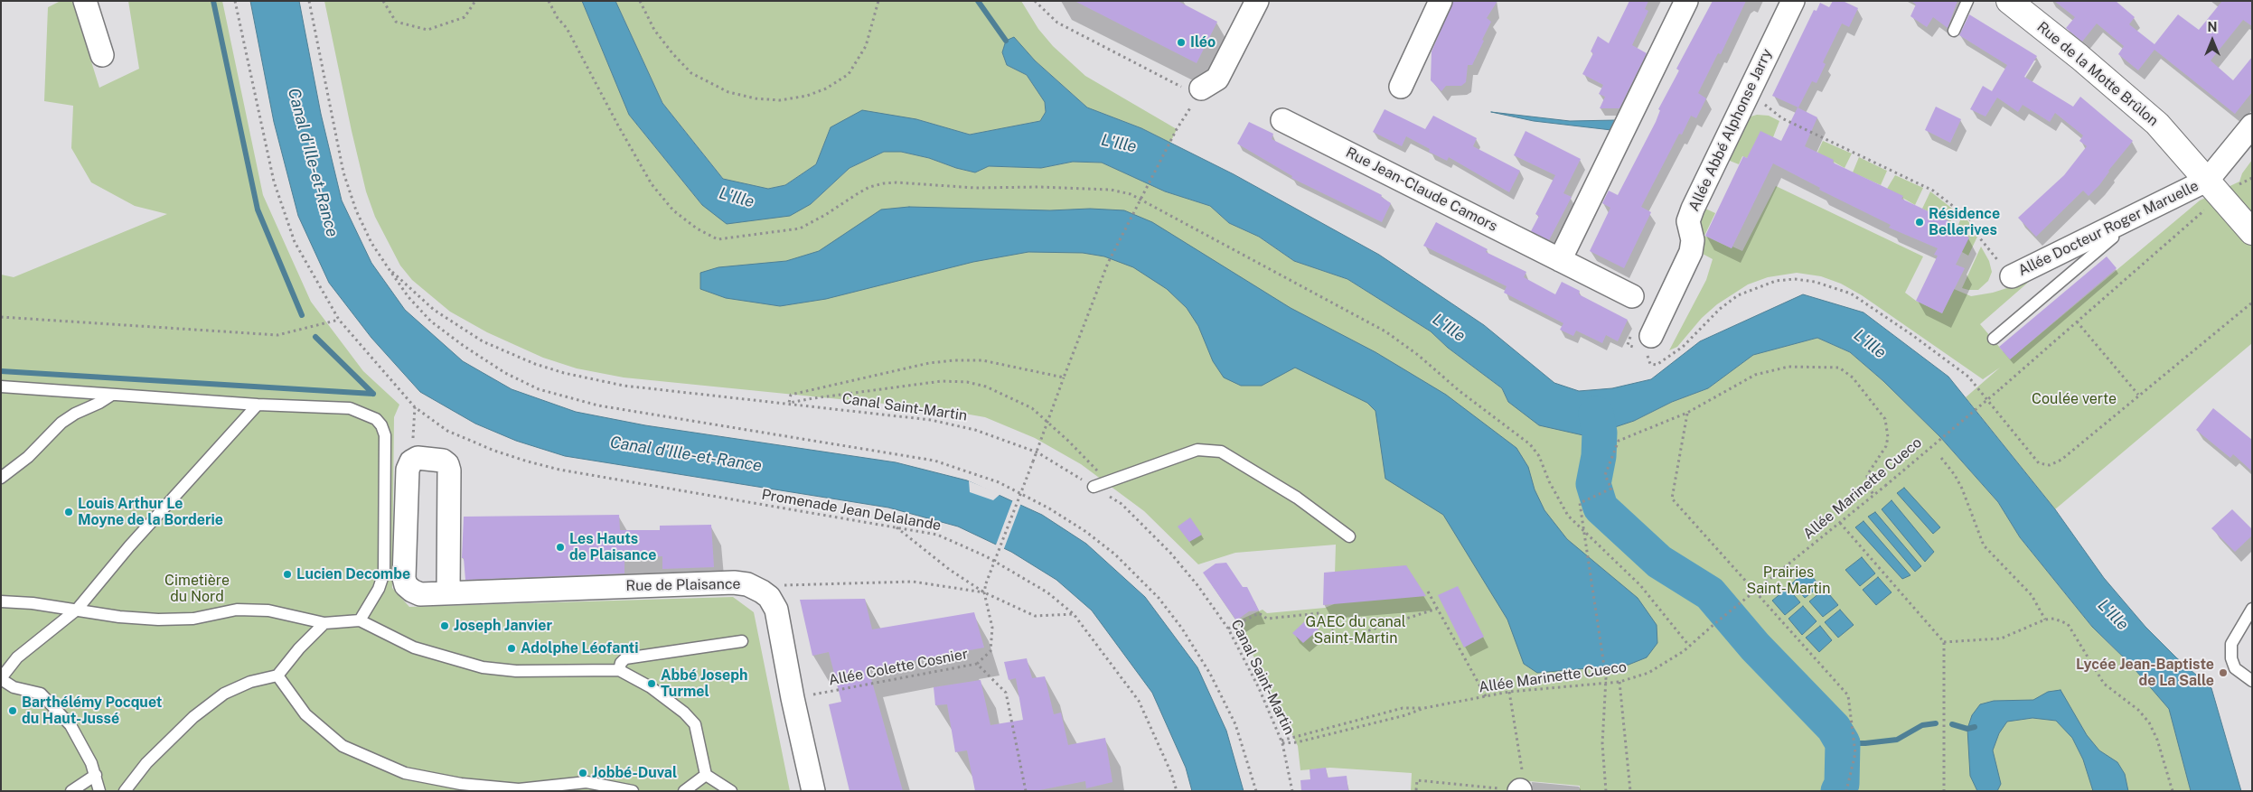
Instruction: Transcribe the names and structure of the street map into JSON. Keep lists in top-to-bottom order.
{
  "streets": {
    "street": [
      "Rue de la Motte Brûlon",
      "Allée Abbé Alphonse Jarry",
      "Rue Jean-Claude Camors",
      "Allée Docteur Roger Maruelle",
      "Rue de Plaisance"
    ],
    "path": [
      "Canal Saint-Martin",
      "Allée Marinette Cueco",
      "Promenade Jean Delalande",
      "Allée Colette Cosnier"
    ]
  },
  "crossings": [
    ["Rue de la Motte Brûlon", "Allée Docteur Roger Maruelle"],
    ["Allée Abbé Alphonse Jarry", "Allée Docteur Roger Maruelle"],
    ["Canal Saint-Martin", "Allée Marinette Cueco"],
    ["Rue de Plaisance", "Allée Colette Cosnier"]
  ],
  "water": ["L'Ille", "Canal d'Ille-et-Rance"],
  "parks": [
    "Coulée verte",
    "Prairies Saint-Martin",
    "Cimetière du Nord",
    "GAEC du canal Saint-Martin"
  ],
  "places": [
    "Iléo",
    "Résidence Bellerives",
    "Louis Arthur Le Moyne de la Borderie",
    "Les Hauts de Plaisance",
    "Lucien Decombe",
    "Joseph Janvier",
    "Adolphe Léofanti",
    "Lycée Jean-Baptiste de La Salle",
    "Abbé Joseph Turmel",
    "Barthélémy Pocquet du Haut-Jussé",
    "Jobbé-Duval"
  ],
  "north": "top"
}
